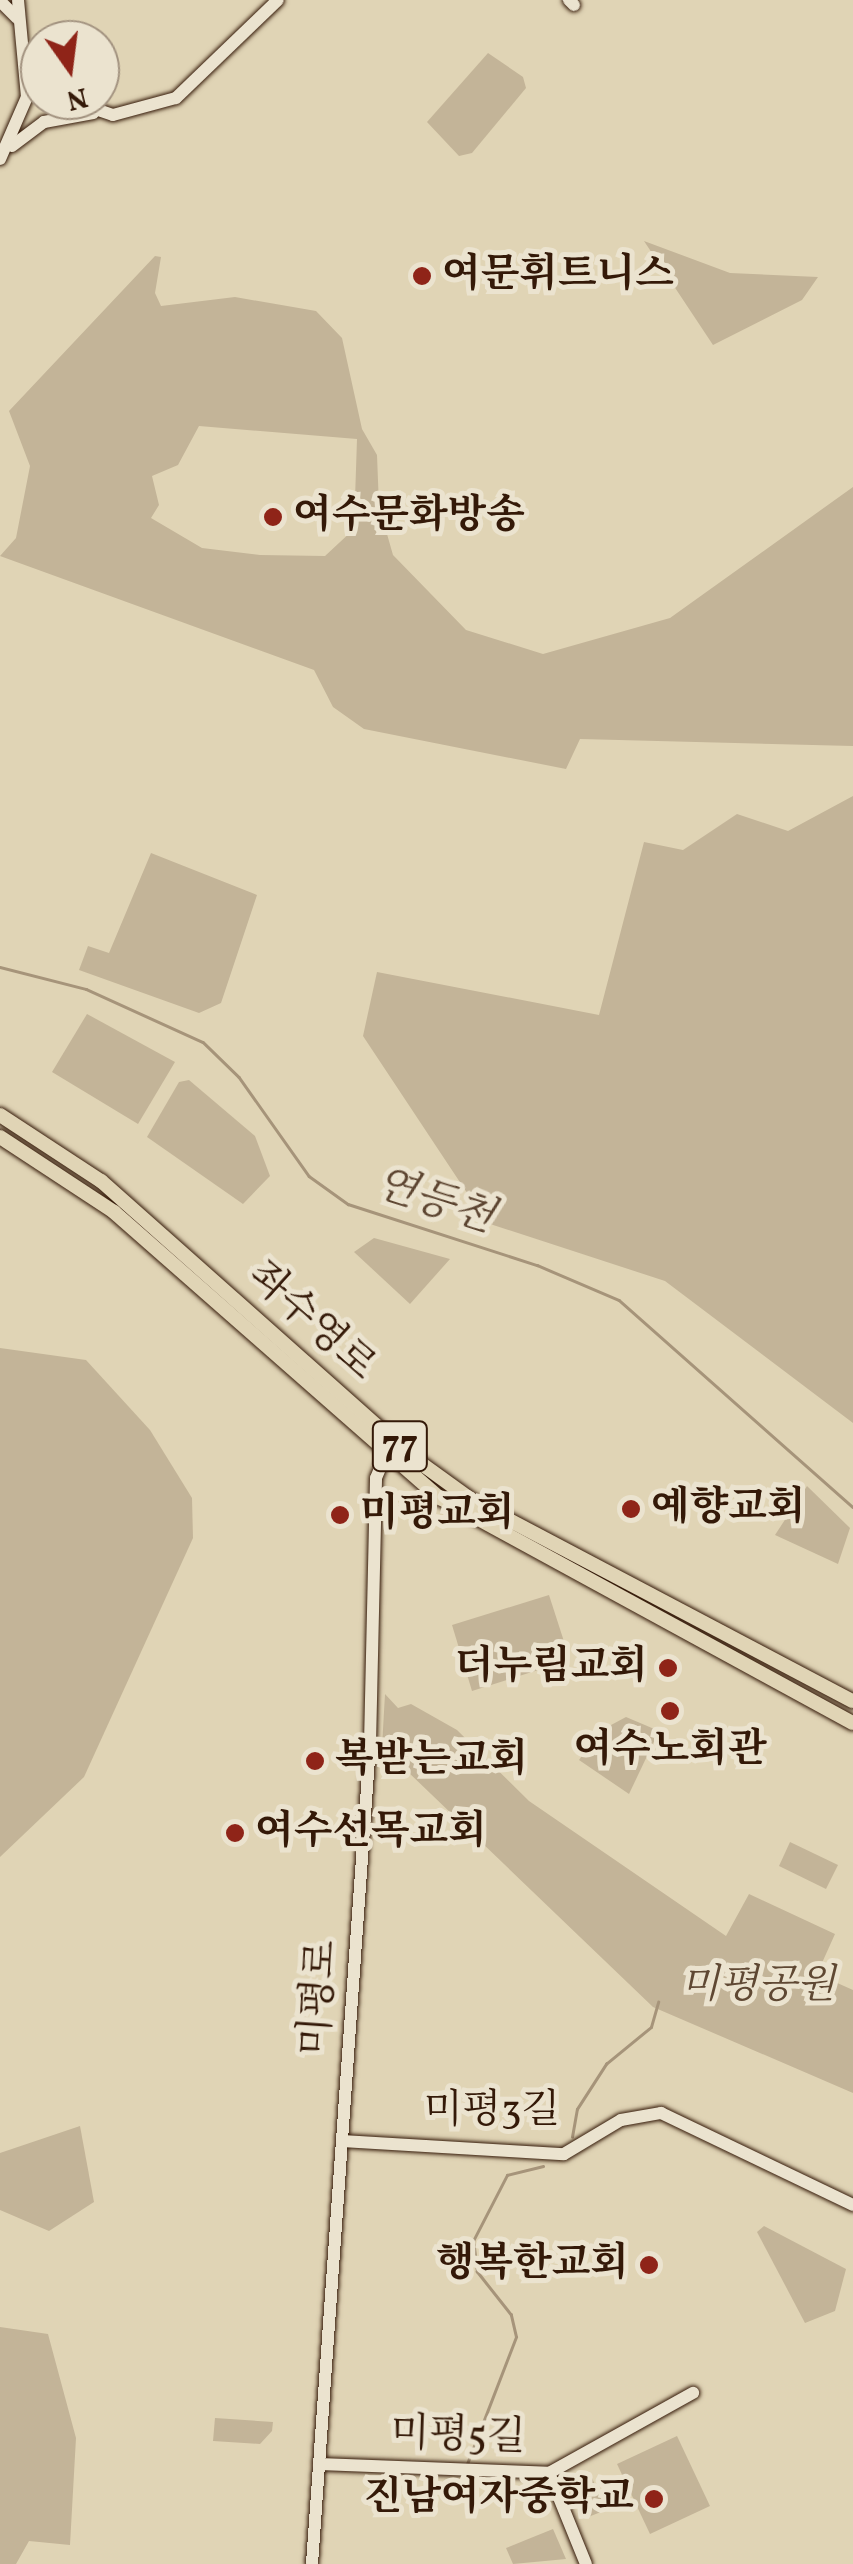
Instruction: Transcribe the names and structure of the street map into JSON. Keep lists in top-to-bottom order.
{
  "streets": {
    "main road": ["좌수영로", "77"],
    "street": ["미평로", "미평3길", "미평5길"]
  },
  "crossings": [
    ["좌수영로", "미평로"],
    ["미평로", "미평3길"],
    ["미평로", "미평5길"]
  ],
  "water": ["연등천"],
  "parks": ["미평공원"],
  "places": [
    "여문휘트니스",
    "여수문화방송",
    "예향교회",
    "미평교회",
    "더누림교회",
    "여수노회관",
    "복받는교회",
    "여수선목교회",
    "행복한교회",
    "진남여자중학교"
  ],
  "north": "bottom"
}
